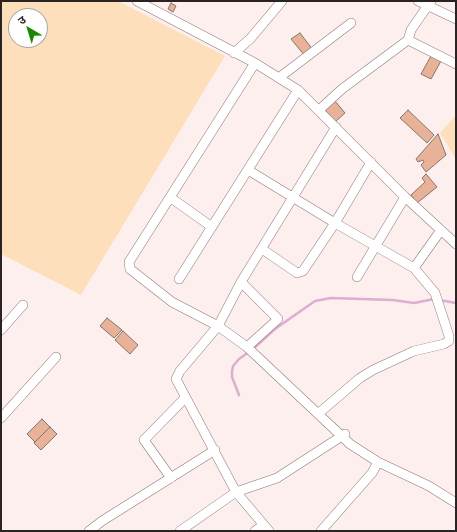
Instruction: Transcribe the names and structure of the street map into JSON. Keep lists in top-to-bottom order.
{
  "north": "top left"
}
